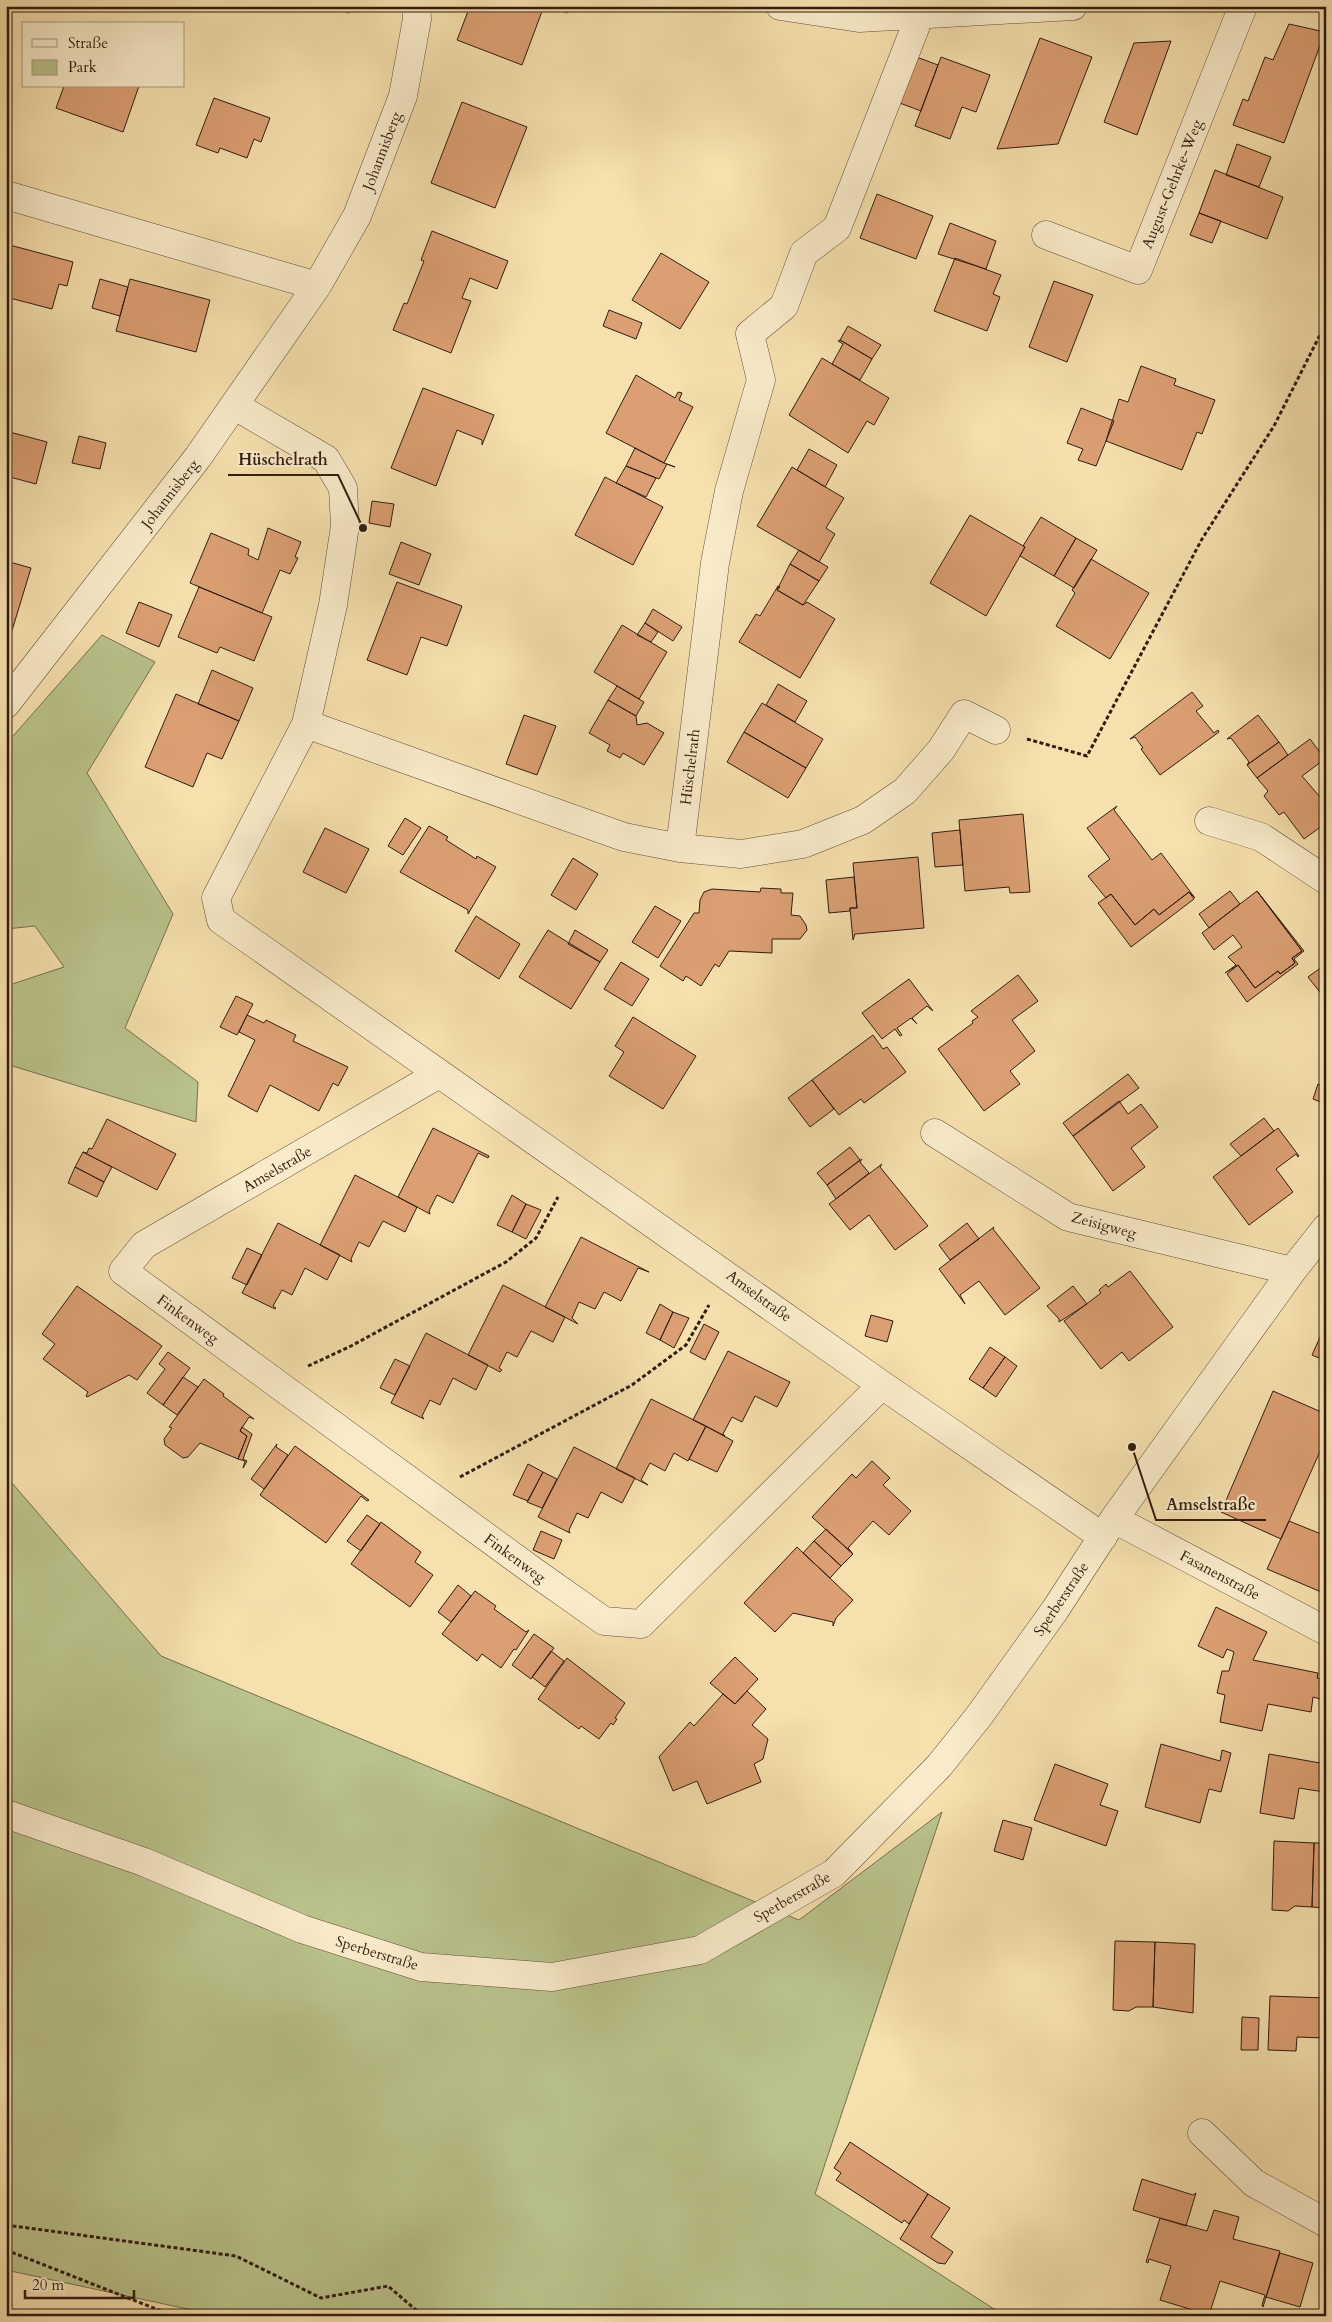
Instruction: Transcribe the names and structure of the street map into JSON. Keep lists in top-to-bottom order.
{
  "streets": {
    "street": [
      "Johannisberg",
      "August-Gehrke-Weg",
      "Hüschelrath",
      "Amselstraße",
      "Zeisigweg",
      "Finkenweg",
      "Fasanenstraße",
      "Sperberstraße"
    ]
  },
  "crossings": [
    ["Amselstraße", "Finkenweg"],
    ["Amselstraße", "Fasanenstraße"],
    ["Amselstraße", "Sperberstraße"],
    ["Zeisigweg", "Sperberstraße"],
    ["Fasanenstraße", "Sperberstraße"]
  ],
  "places": ["Hüschelrath", "Amselstraße"],
  "legend": ["Straße", "Park"],
  "scale_bar": "20 m"
}
